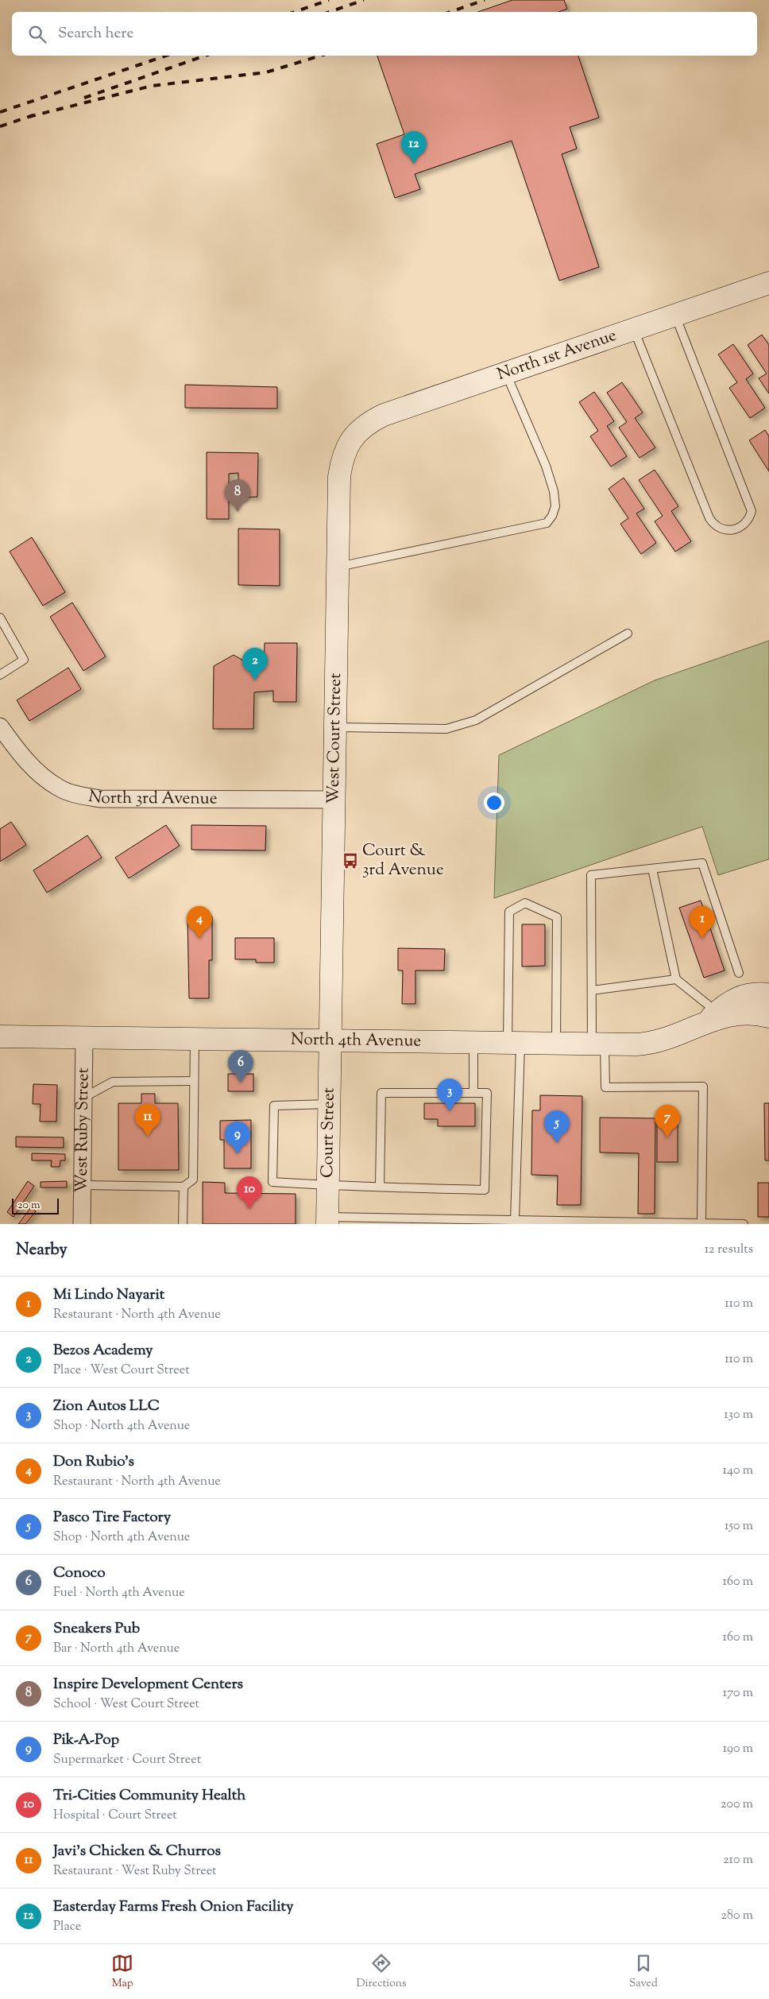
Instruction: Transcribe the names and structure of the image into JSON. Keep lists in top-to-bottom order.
{
  "streets": {
    "street": [
      "North 1st Avenue",
      "West Court Street",
      "North 3rd Avenue",
      "North 4th Avenue",
      "West Ruby Street",
      "Court Street"
    ]
  },
  "crossings": [
    ["North 1st Avenue", "West Court Street"],
    ["West Court Street", "North 3rd Avenue"],
    ["West Court Street", "North 4th Avenue"],
    ["West Court Street", "Court Street"],
    ["North 4th Avenue", "West Ruby Street"],
    ["North 4th Avenue", "Court Street"]
  ],
  "places": {
    "bus stop": ["Court & 3rd Avenue"]
  },
  "scale_bar": "20 m",
  "page": {
    "search": "Search here",
    "pins": [
      "12",
      "8",
      "2",
      "1",
      "4",
      "6",
      "3",
      "11",
      "7",
      "5",
      "9",
      "10"
    ],
    "scale": "20 m",
    "heading": ["Nearby", "12 results"],
    "list": [
      {
        "mark": "1",
        "name": "Mi Lindo Nayarit",
        "note": "Restaurant · North 4th Avenue",
        "value": "110 m"
      },
      {
        "mark": "2",
        "name": "Bezos Academy",
        "note": "Place · West Court Street",
        "value": "110 m"
      },
      {
        "mark": "3",
        "name": "Zion Autos LLC",
        "note": "Shop · North 4th Avenue",
        "value": "130 m"
      },
      {
        "mark": "4",
        "name": "Don Rubio's",
        "note": "Restaurant · North 4th Avenue",
        "value": "140 m"
      },
      {
        "mark": "5",
        "name": "Pasco Tire Factory",
        "note": "Shop · North 4th Avenue",
        "value": "150 m"
      },
      {
        "mark": "6",
        "name": "Conoco",
        "note": "Fuel · North 4th Avenue",
        "value": "160 m"
      },
      {
        "mark": "7",
        "name": "Sneakers Pub",
        "note": "Bar · North 4th Avenue",
        "value": "160 m"
      },
      {
        "mark": "8",
        "name": "Inspire Development Centers",
        "note": "School · West Court Street",
        "value": "170 m"
      },
      {
        "mark": "9",
        "name": "Pik-A-Pop",
        "note": "Supermarket · Court Street",
        "value": "190 m"
      },
      {
        "mark": "10",
        "name": "Tri-Cities Community Health",
        "note": "Hospital · Court Street",
        "value": "200 m"
      },
      {
        "mark": "11",
        "name": "Javi's Chicken & Churros",
        "note": "Restaurant · West Ruby Street",
        "value": "210 m"
      },
      {
        "mark": "12",
        "name": "Easterday Farms Fresh Onion Facility",
        "note": "Place",
        "value": "280 m"
      }
    ],
    "nav": ["Map", "Directions", "Saved"]
  }
}
